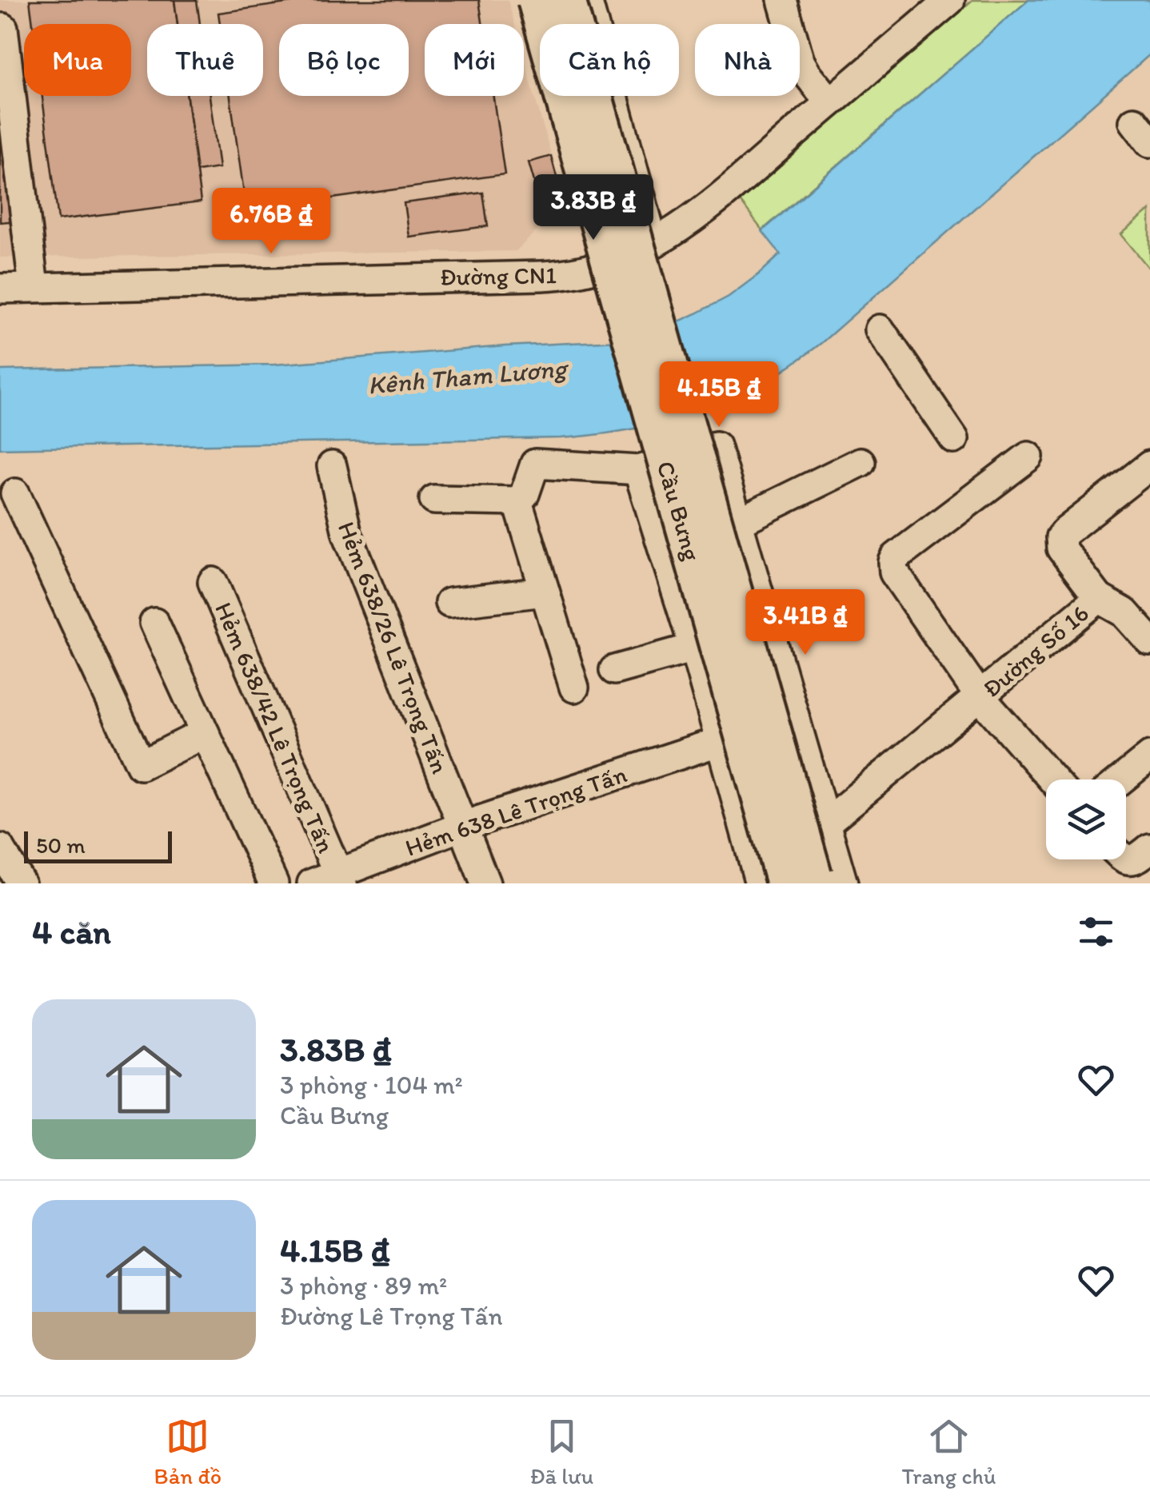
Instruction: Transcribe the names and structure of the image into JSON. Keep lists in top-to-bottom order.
{
  "streets": {
    "main road": ["Cầu Bưng"],
    "street": [
      "Đường CN1",
      "Hẻm 638/26 Lê Trọng Tấn",
      "Đường Số 16",
      "Hẻm 638/42 Lê Trọng Tấn",
      "Hẻm 638 Lê Trọng Tấn"
    ]
  },
  "crossings": [
    ["Hẻm 638/26 Lê Trọng Tấn", "Hẻm 638 Lê Trọng Tấn"],
    ["Hẻm 638/42 Lê Trọng Tấn", "Hẻm 638 Lê Trọng Tấn"]
  ],
  "water": ["Kênh Tham Lương"],
  "scale_bar": "50 m",
  "page": {
    "chip": [
      "Mua",
      "Thuê",
      "Bộ lọc",
      "Mới",
      "Căn hộ",
      "Nhà"
    ],
    "price": [
      "3.83B ₫",
      "6.76B ₫",
      "4.15B ₫",
      "3.41B ₫"
    ],
    "scale": "50 m",
    "heading": "4 căn",
    "list": [
      {
        "name": "3.83B ₫",
        "note": "3 phòng · 104 m² · Cầu Bưng"
      },
      {
        "name": "4.15B ₫",
        "note": "3 phòng · 89 m² · Đường Lê Trọng Tấn"
      }
    ],
    "tabs": ["Bản đồ", "Đã lưu", "Trang chủ"]
  }
}
